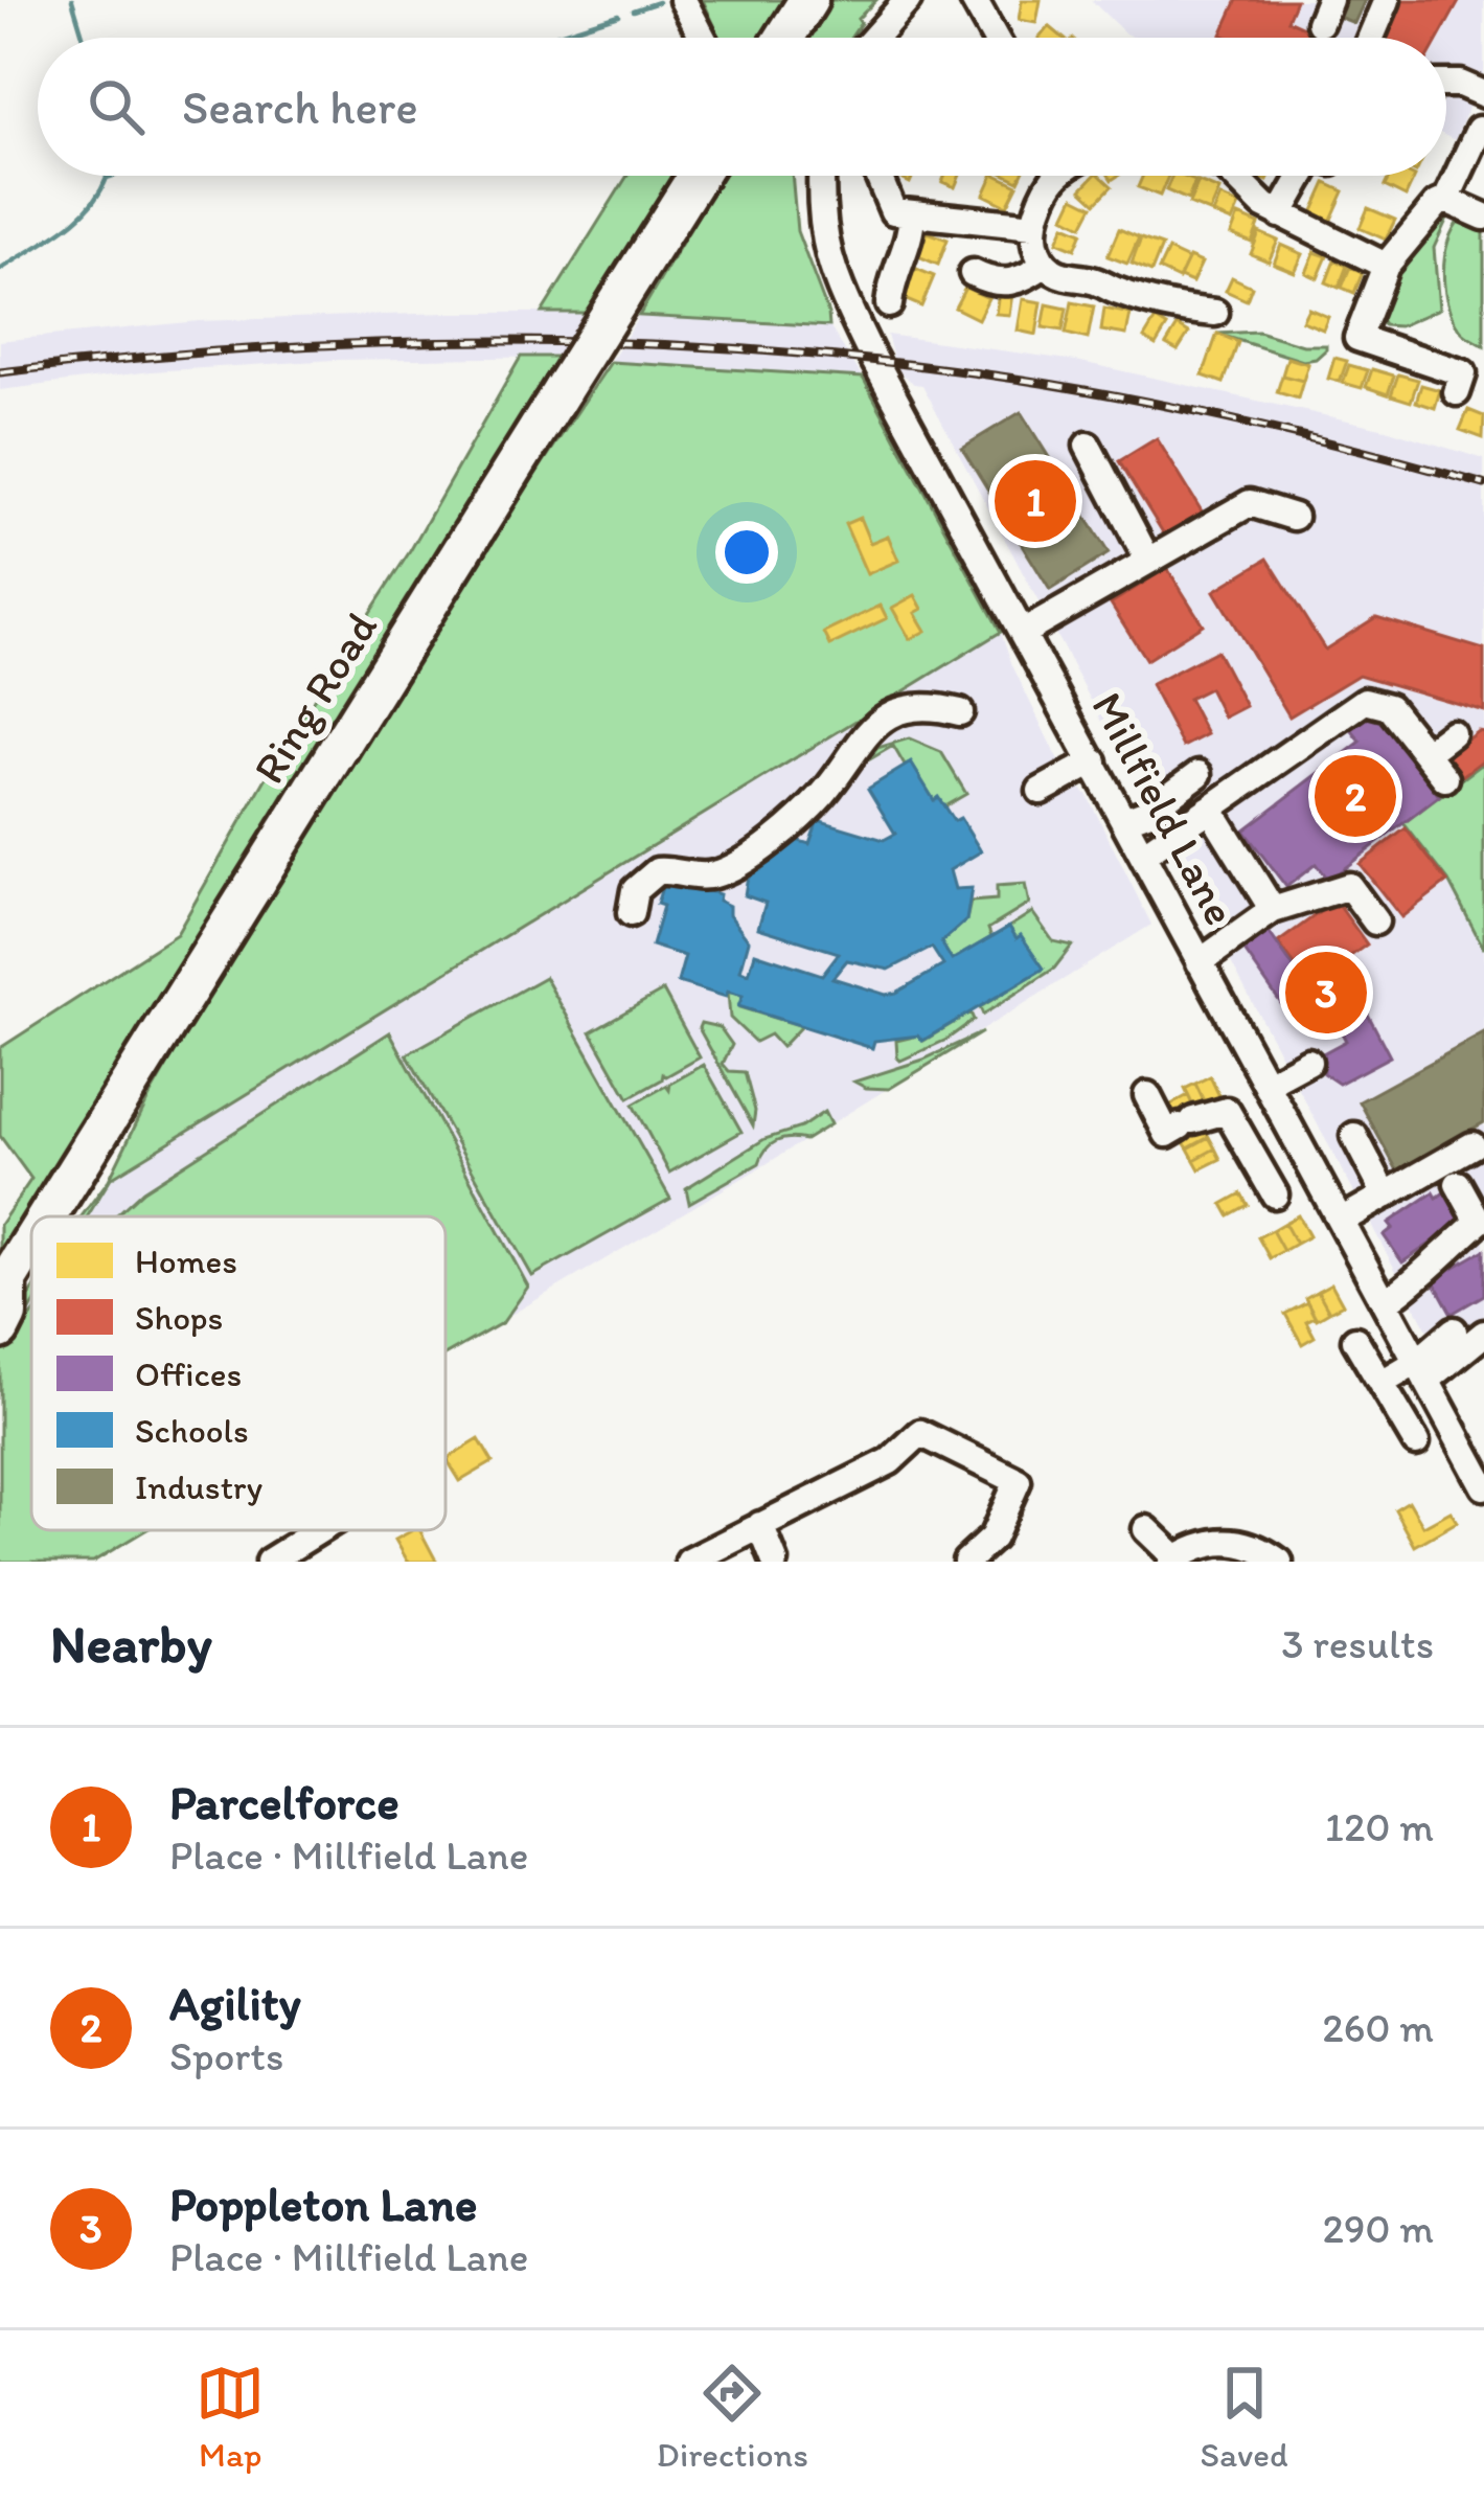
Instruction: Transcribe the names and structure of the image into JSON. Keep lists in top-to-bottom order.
{
  "streets": {
    "highway": ["Ring Road"],
    "street": ["Millfield Lane"]
  },
  "legend": [
    "Homes",
    "Shops",
    "Offices",
    "Schools",
    "Industry"
  ],
  "page": {
    "search": "Search here",
    "pins": ["1", "2", "3"],
    "heading": ["Nearby", "3 results"],
    "list": [
      {
        "mark": "1",
        "name": "Parcelforce",
        "note": "Place · Millfield Lane",
        "value": "120 m"
      },
      {
        "mark": "2",
        "name": "Agility",
        "note": "Sports",
        "value": "260 m"
      },
      {
        "mark": "3",
        "name": "Poppleton Lane",
        "note": "Place · Millfield Lane",
        "value": "290 m"
      }
    ],
    "nav": ["Map", "Directions", "Saved"]
  }
}
